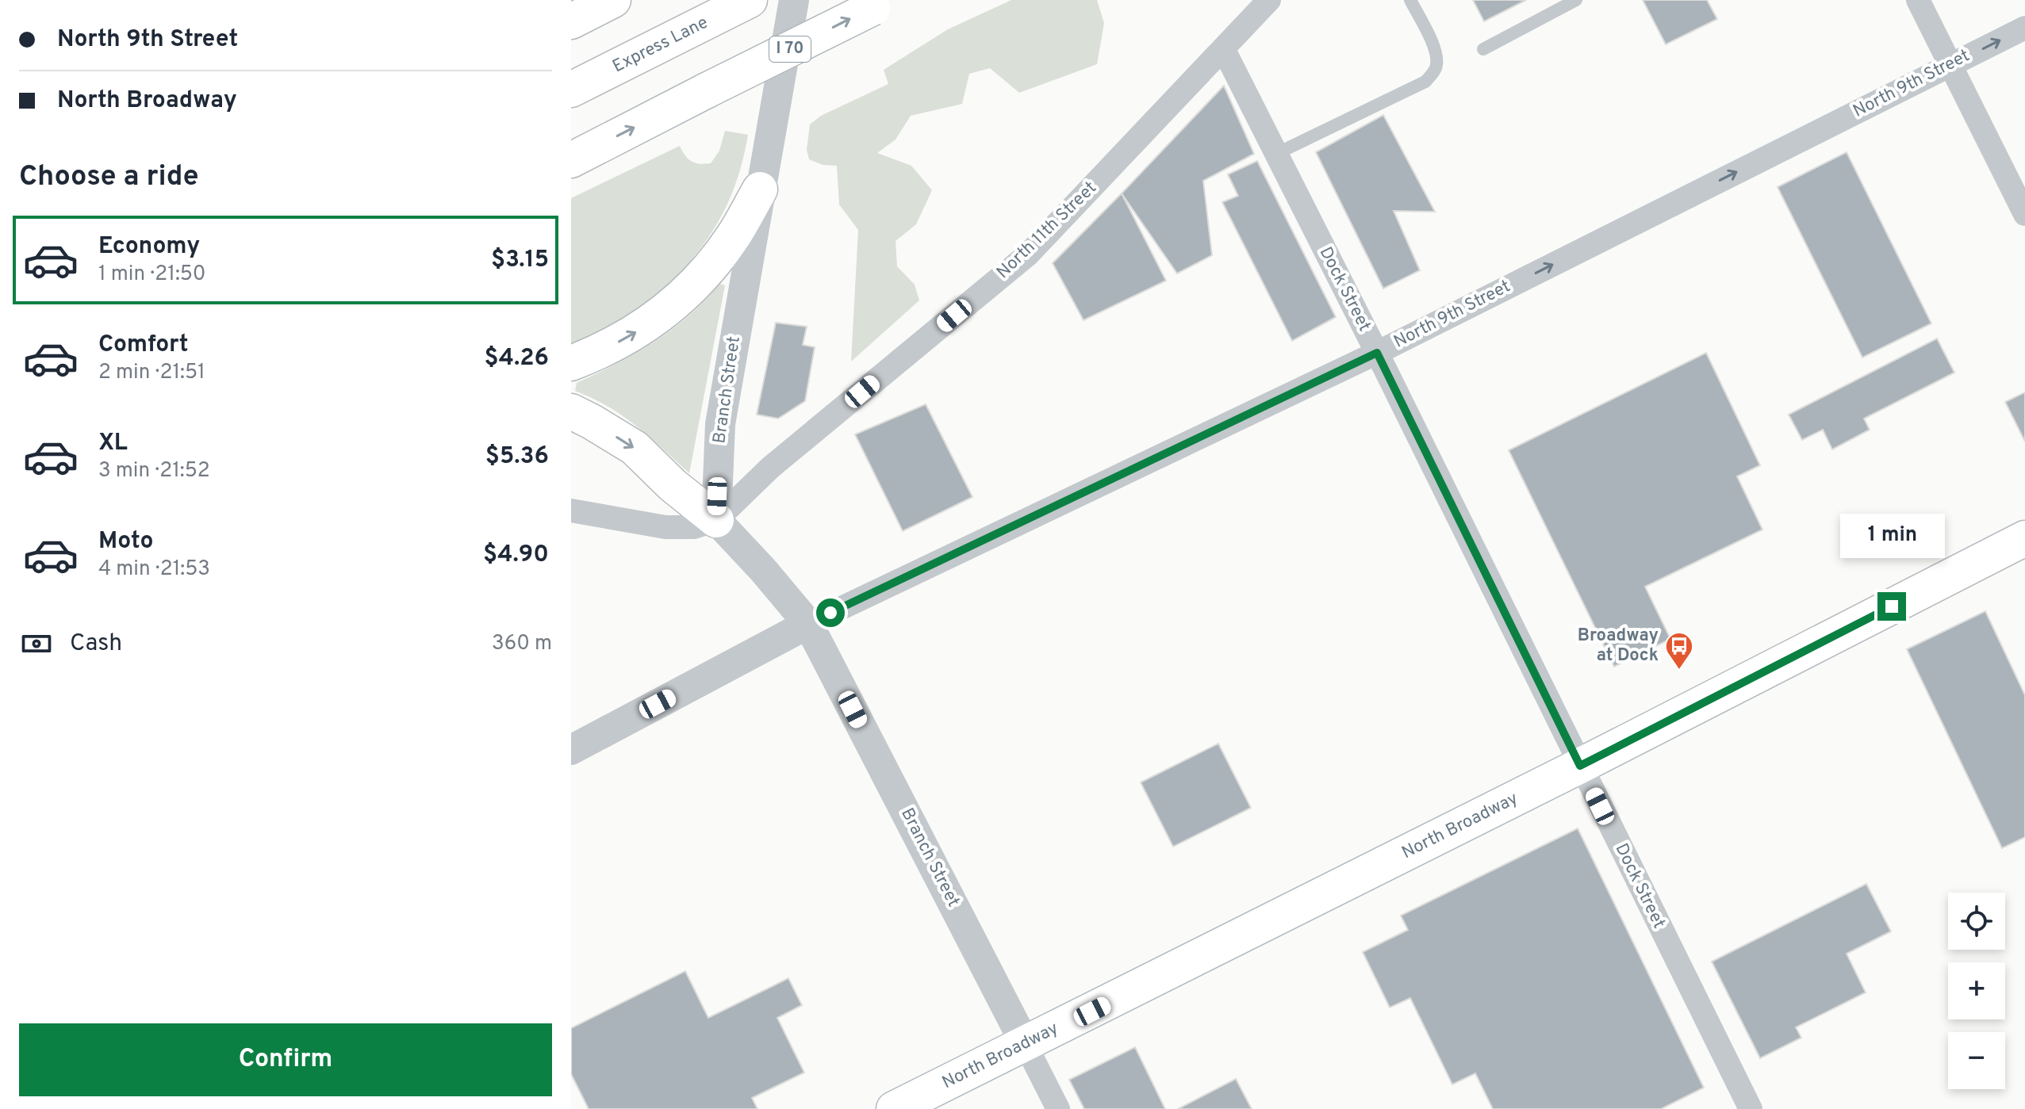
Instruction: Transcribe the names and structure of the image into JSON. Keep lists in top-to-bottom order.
{
  "streets": {
    "main road": ["Express Lane", "I 70", "North Broadway"],
    "street": [
      "North 9th Street",
      "North 11th Street",
      "Dock Street",
      "Branch Street"
    ]
  },
  "crossings": [
    ["North 9th Street", "Dock Street"],
    ["North 9th Street", "Branch Street"],
    ["North 11th Street", "Dock Street"],
    ["North 11th Street", "Branch Street"],
    ["Dock Street", "North Broadway"],
    ["Branch Street", "North Broadway"]
  ],
  "one_way": ["North 9th Street"],
  "places": {
    "bus stop": ["Broadway at Dock"]
  },
  "page": {
    "banner": ["North 9th Street", "North Broadway"],
    "heading": "Choose a ride",
    "list": [
      {
        "name": "Economy",
        "note": "1 min · 21:50",
        "value": "$3.15"
      },
      {
        "name": "Comfort",
        "note": "2 min · 21:51",
        "value": "$4.26"
      },
      {
        "name": "XL",
        "note": "3 min · 21:52",
        "value": "$5.36"
      },
      {
        "name": "Moto",
        "note": "4 min · 21:53",
        "value": "$4.90"
      }
    ],
    "bubble": "1 min",
    "pay": ["Cash", "360 m"],
    "map_buttons": ["+", "−"],
    "buttons": "Confirm"
  }
}
